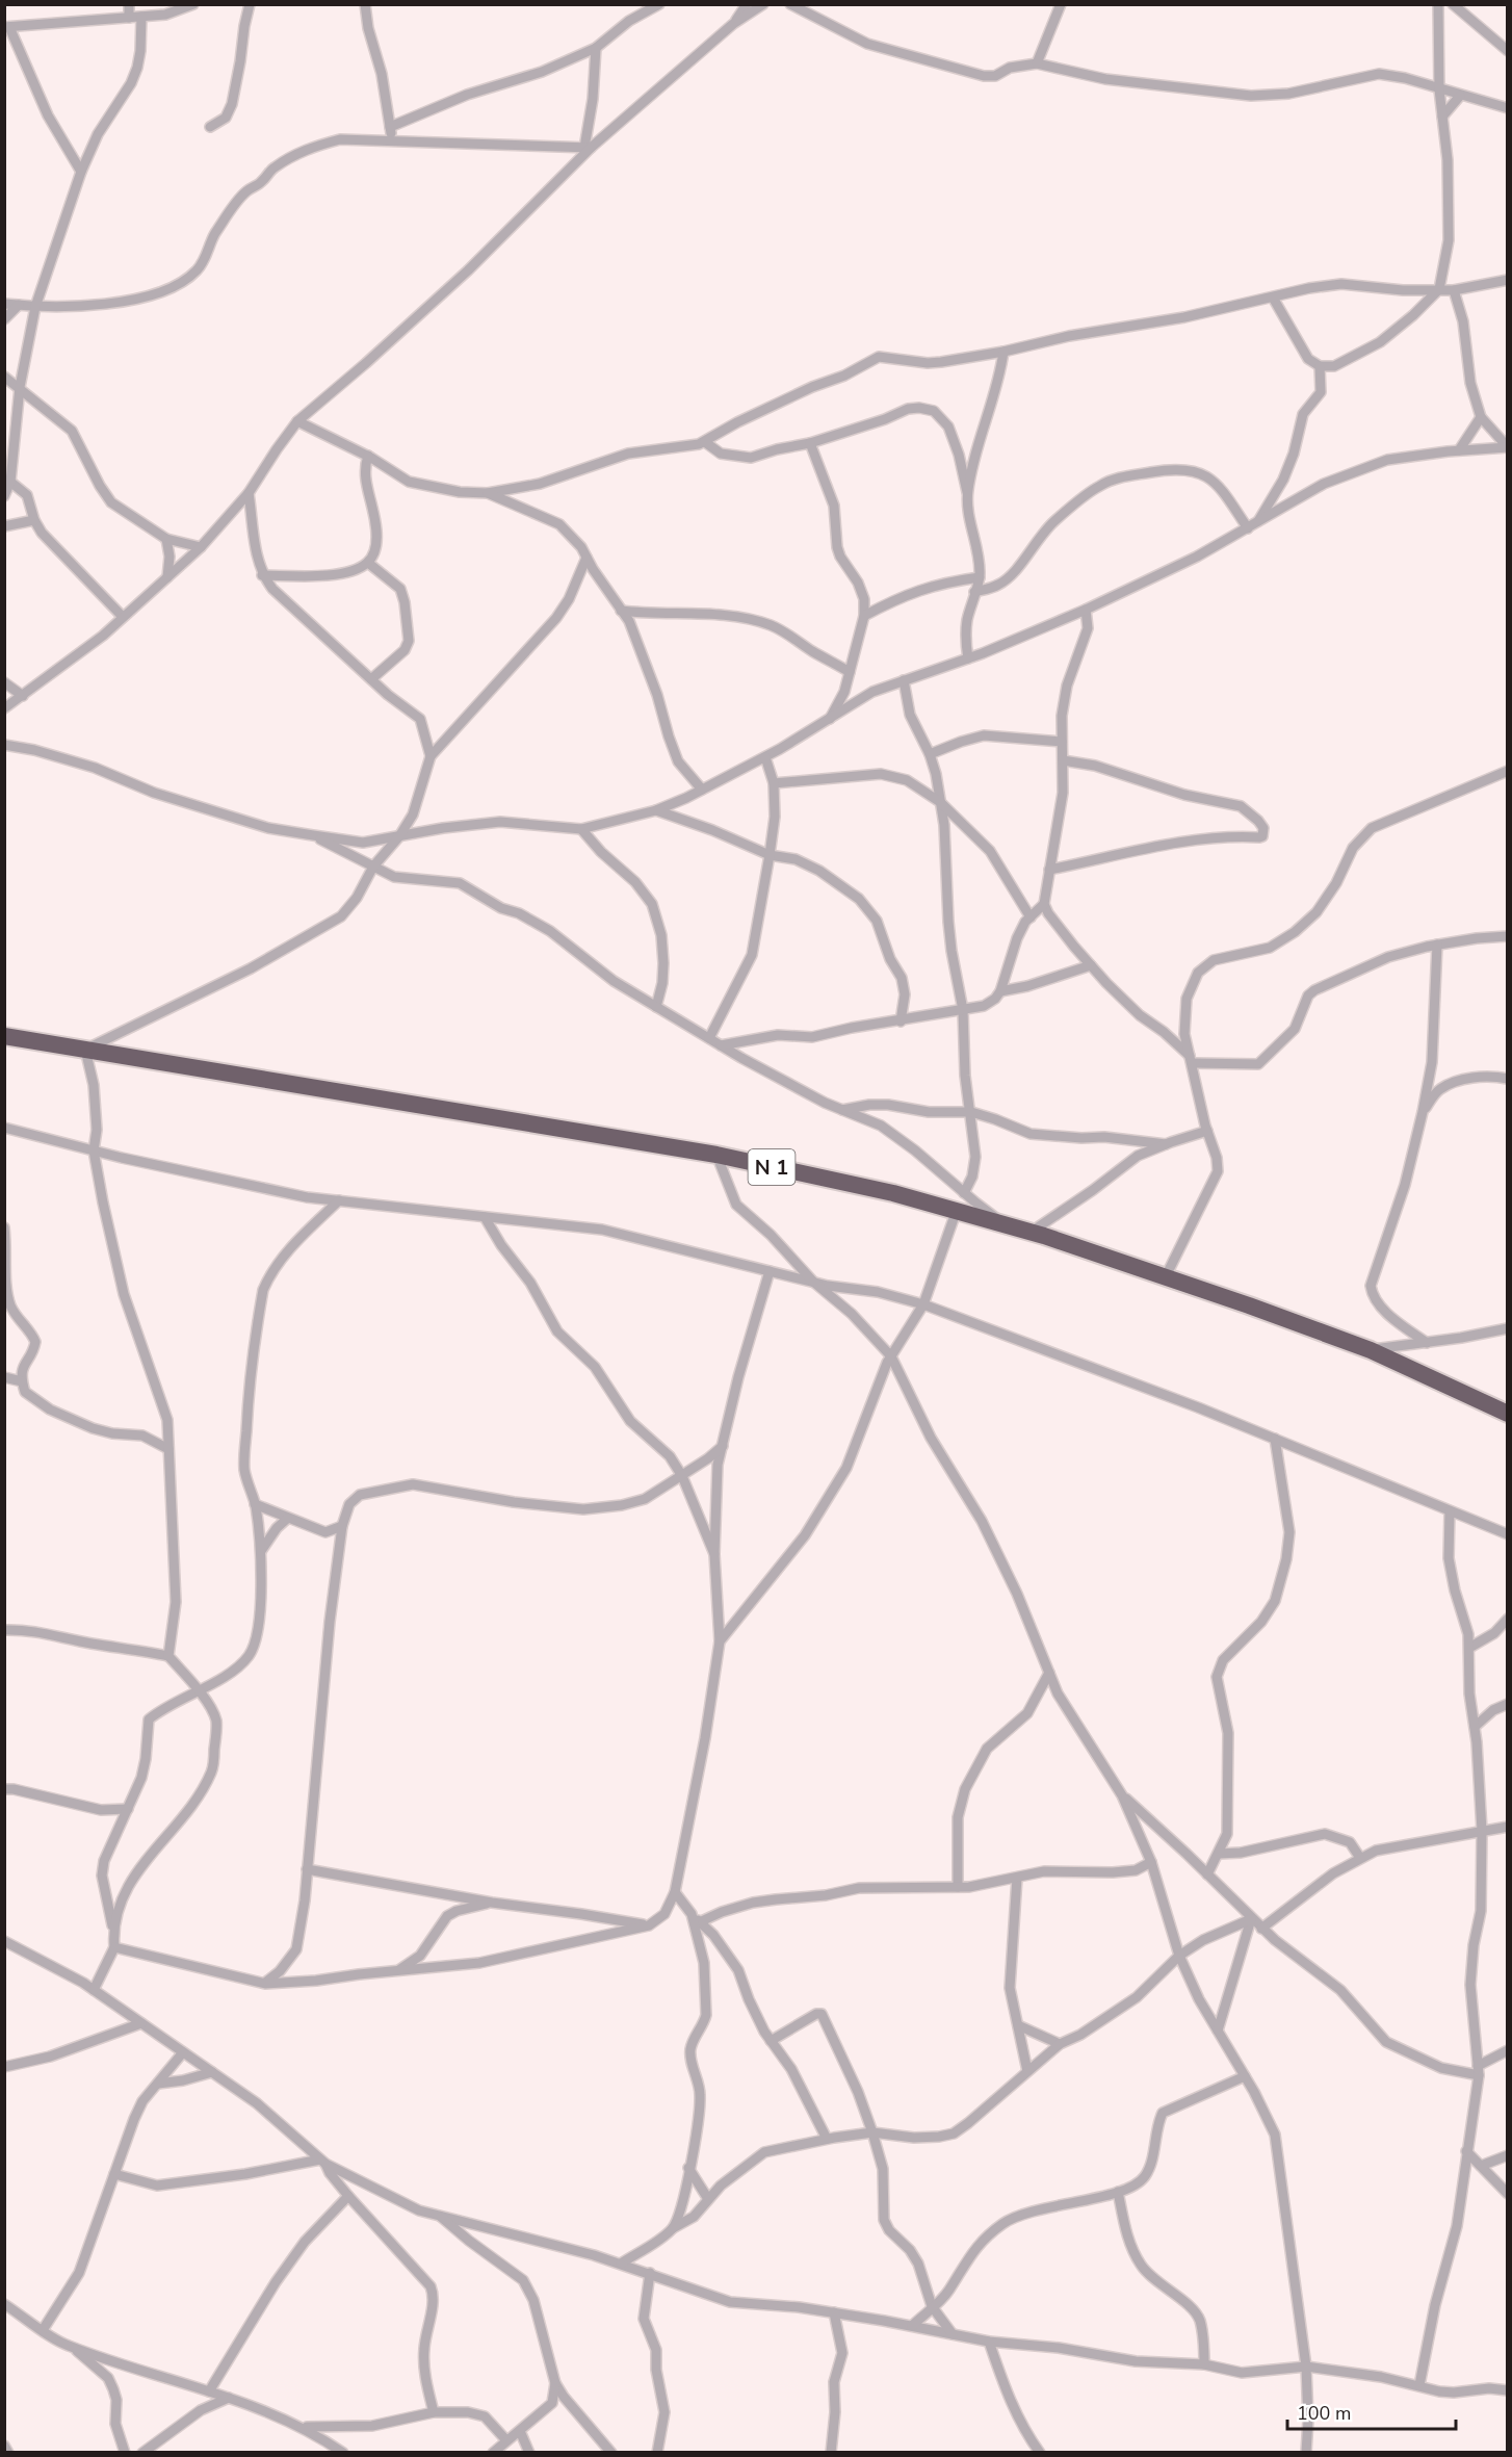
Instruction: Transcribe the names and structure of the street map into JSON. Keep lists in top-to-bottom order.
{
  "streets": {
    "highway": ["N 1"]
  },
  "scale_bar": "100 m"
}
